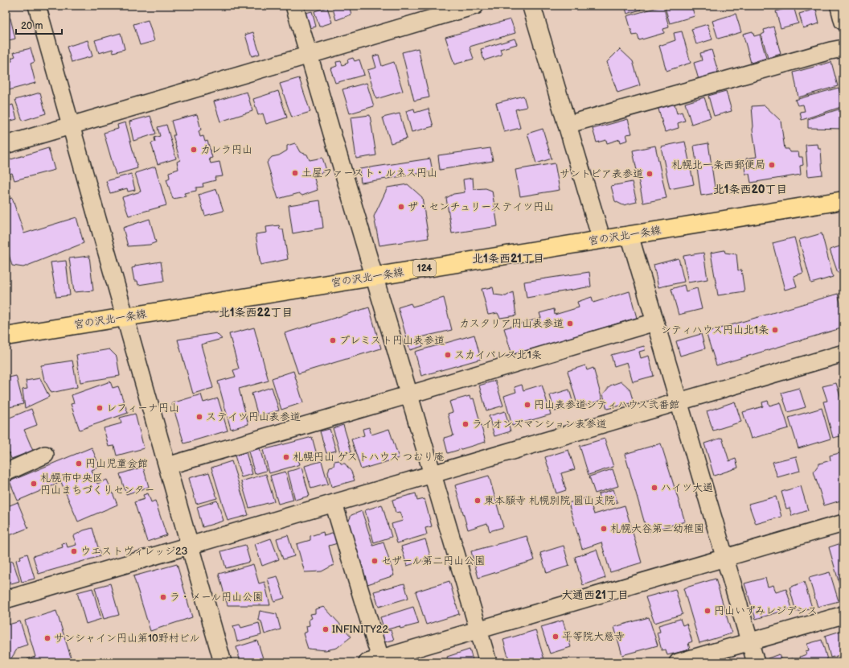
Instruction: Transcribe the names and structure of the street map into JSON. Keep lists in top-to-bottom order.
{
  "streets": {
    "main road": ["宮の沢北一条線", "124"]
  },
  "districts": [
    "北1条西20丁目",
    "北1条西21丁目",
    "北1条西22丁目",
    "大通西21丁目"
  ],
  "places": [
    "カレラ円山",
    "札幌北一条西郵便局",
    "土屋ファースト・ルネス円山",
    "サントピア表参道",
    "ザ・センチュリーステイツ円山",
    "カスタリア円山表参道",
    "シティハウス円山北1条",
    "プレミスト円山表参道",
    "スカイパレス北1条",
    "円山表参道シティハウス弐番館",
    "レフィーナ円山",
    "ステイツ円山表参道",
    "ライオンズマンション表参道",
    "札幌円山 ゲストハウス つむり庵",
    "円山児童会館",
    "札幌市中央区 円山まちづくりセンター",
    "ハイツ大通",
    "東本願寺 札幌別院 圓山支院",
    "札幌大谷第二幼稚園",
    "ウエストヴィレッジ23",
    "セザール第二円山公園",
    "ラ・メール円山公園",
    "円山いずみレジデンス",
    "INFINITY22",
    "平等院大慈寺",
    "サンシャイン円山第10野村ビル"
  ],
  "scale_bar": "20 m"
}
